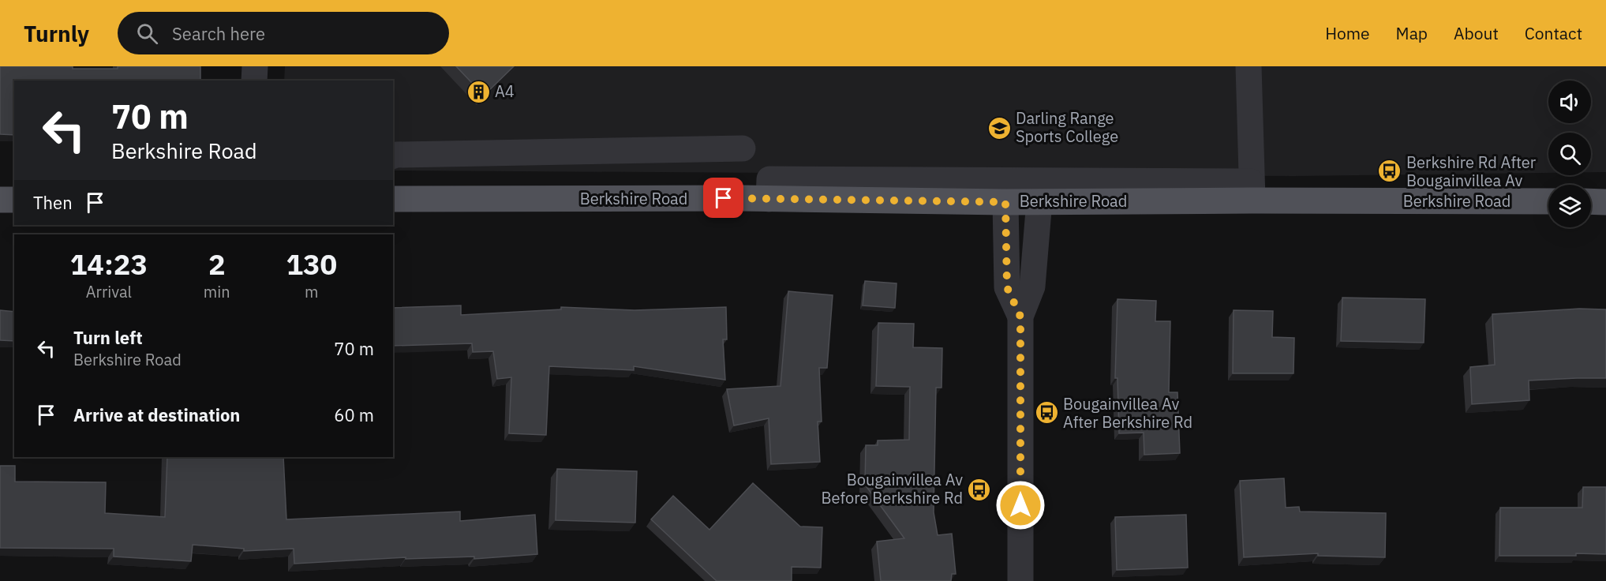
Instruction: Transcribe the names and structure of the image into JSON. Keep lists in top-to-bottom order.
{
  "streets": {
    "main road": ["Berkshire Road"]
  },
  "places": {
    "building": ["A4"],
    "school or university": ["Darling Range Sports College"],
    "bus stop": ["Berkshire Rd After Bougainvillea Av", "Bougainvillea Av After Berkshire Rd", "Bougainvillea Av Before Berkshire Rd"]
  },
  "page": {
    "header": "Turnly",
    "search": "Search here",
    "nav": [
      "Home",
      "Map",
      "About",
      "Contact"
    ],
    "turn": ["70 m", "Berkshire Road"],
    "then": "Then",
    "eta": [
      "14:23",
      "Arrival",
      "2",
      "min",
      "130",
      "m"
    ],
    "list": [
      {
        "name": "Turn left",
        "note": "Berkshire Road",
        "value": "70 m"
      },
      {
        "name": "Arrive at destination",
        "value": "60 m"
      }
    ]
  }
}
